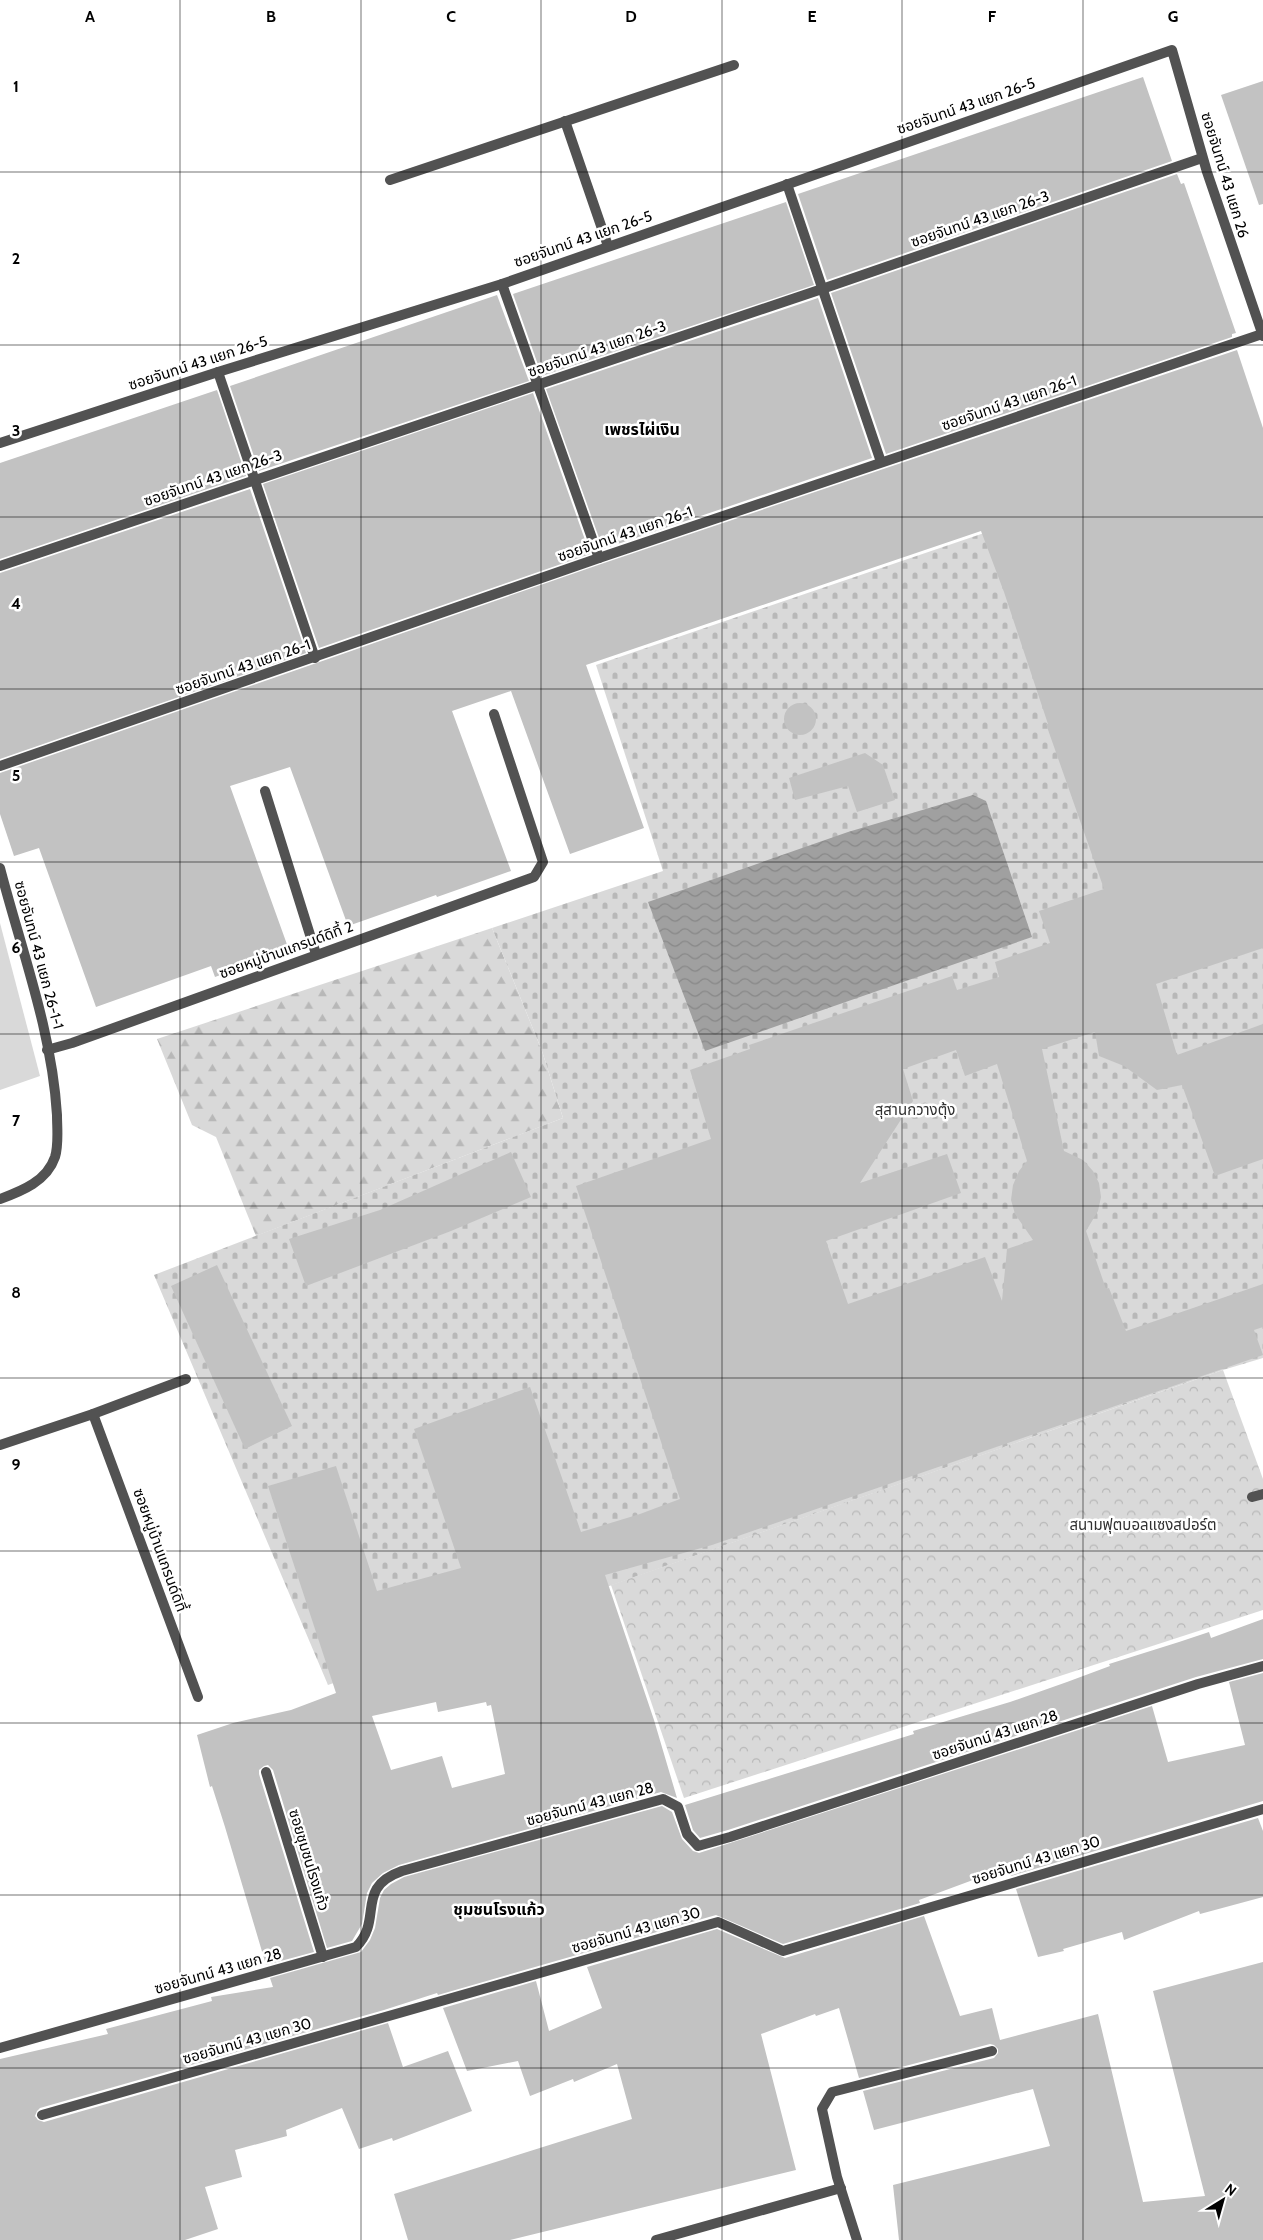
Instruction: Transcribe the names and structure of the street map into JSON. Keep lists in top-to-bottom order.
{
  "streets": {
    "street": [
      "ซอยจันทน์ 43 แยก 26-5",
      "ซอยจันทน์ 43 แยก 26",
      "ซอยจันทน์ 43 แยก 26-3",
      "ซอยจันทน์ 43 แยก 26-1",
      "ซอยหมู่บ้านแกรนด์ดิที้ 2",
      "ซอยจันทน์ 43 แยก 26-1-1",
      "ซอยหมู่บ้านแกรนด์ดิที้",
      "ซอยจันทน์ 43 แยก 28",
      "ซอยชุมชนโรงแก้ว",
      "ซอยจันทน์ 43 แยก 30"
    ]
  },
  "crossings": [
    ["ซอยจันทน์ 43 แยก 26-5", "ซอยจันทน์ 43 แยก 26"],
    ["ซอยจันทน์ 43 แยก 26", "ซอยจันทน์ 43 แยก 26-3"],
    ["ซอยจันทน์ 43 แยก 26", "ซอยจันทน์ 43 แยก 26-1"],
    ["ซอยหมู่บ้านแกรนด์ดิที้ 2", "ซอยจันทน์ 43 แยก 26-1-1"],
    ["ซอยจันทน์ 43 แยก 28", "ซอยชุมชนโรงแก้ว"]
  ],
  "districts": ["เพชรไผ่เงิน", "ชุมชนโรงแก้ว"],
  "parks": ["สุสานกวางตุ้ง", "สนามฟุตบอลแซงสปอร์ต"],
  "north": "top right",
  "grid": {
    "columns": [
      "A",
      "B",
      "C",
      "D",
      "E",
      "F",
      "G"
    ],
    "rows": [
      "1",
      "2",
      "3",
      "4",
      "5",
      "6",
      "7",
      "8",
      "9"
    ]
  }
}
